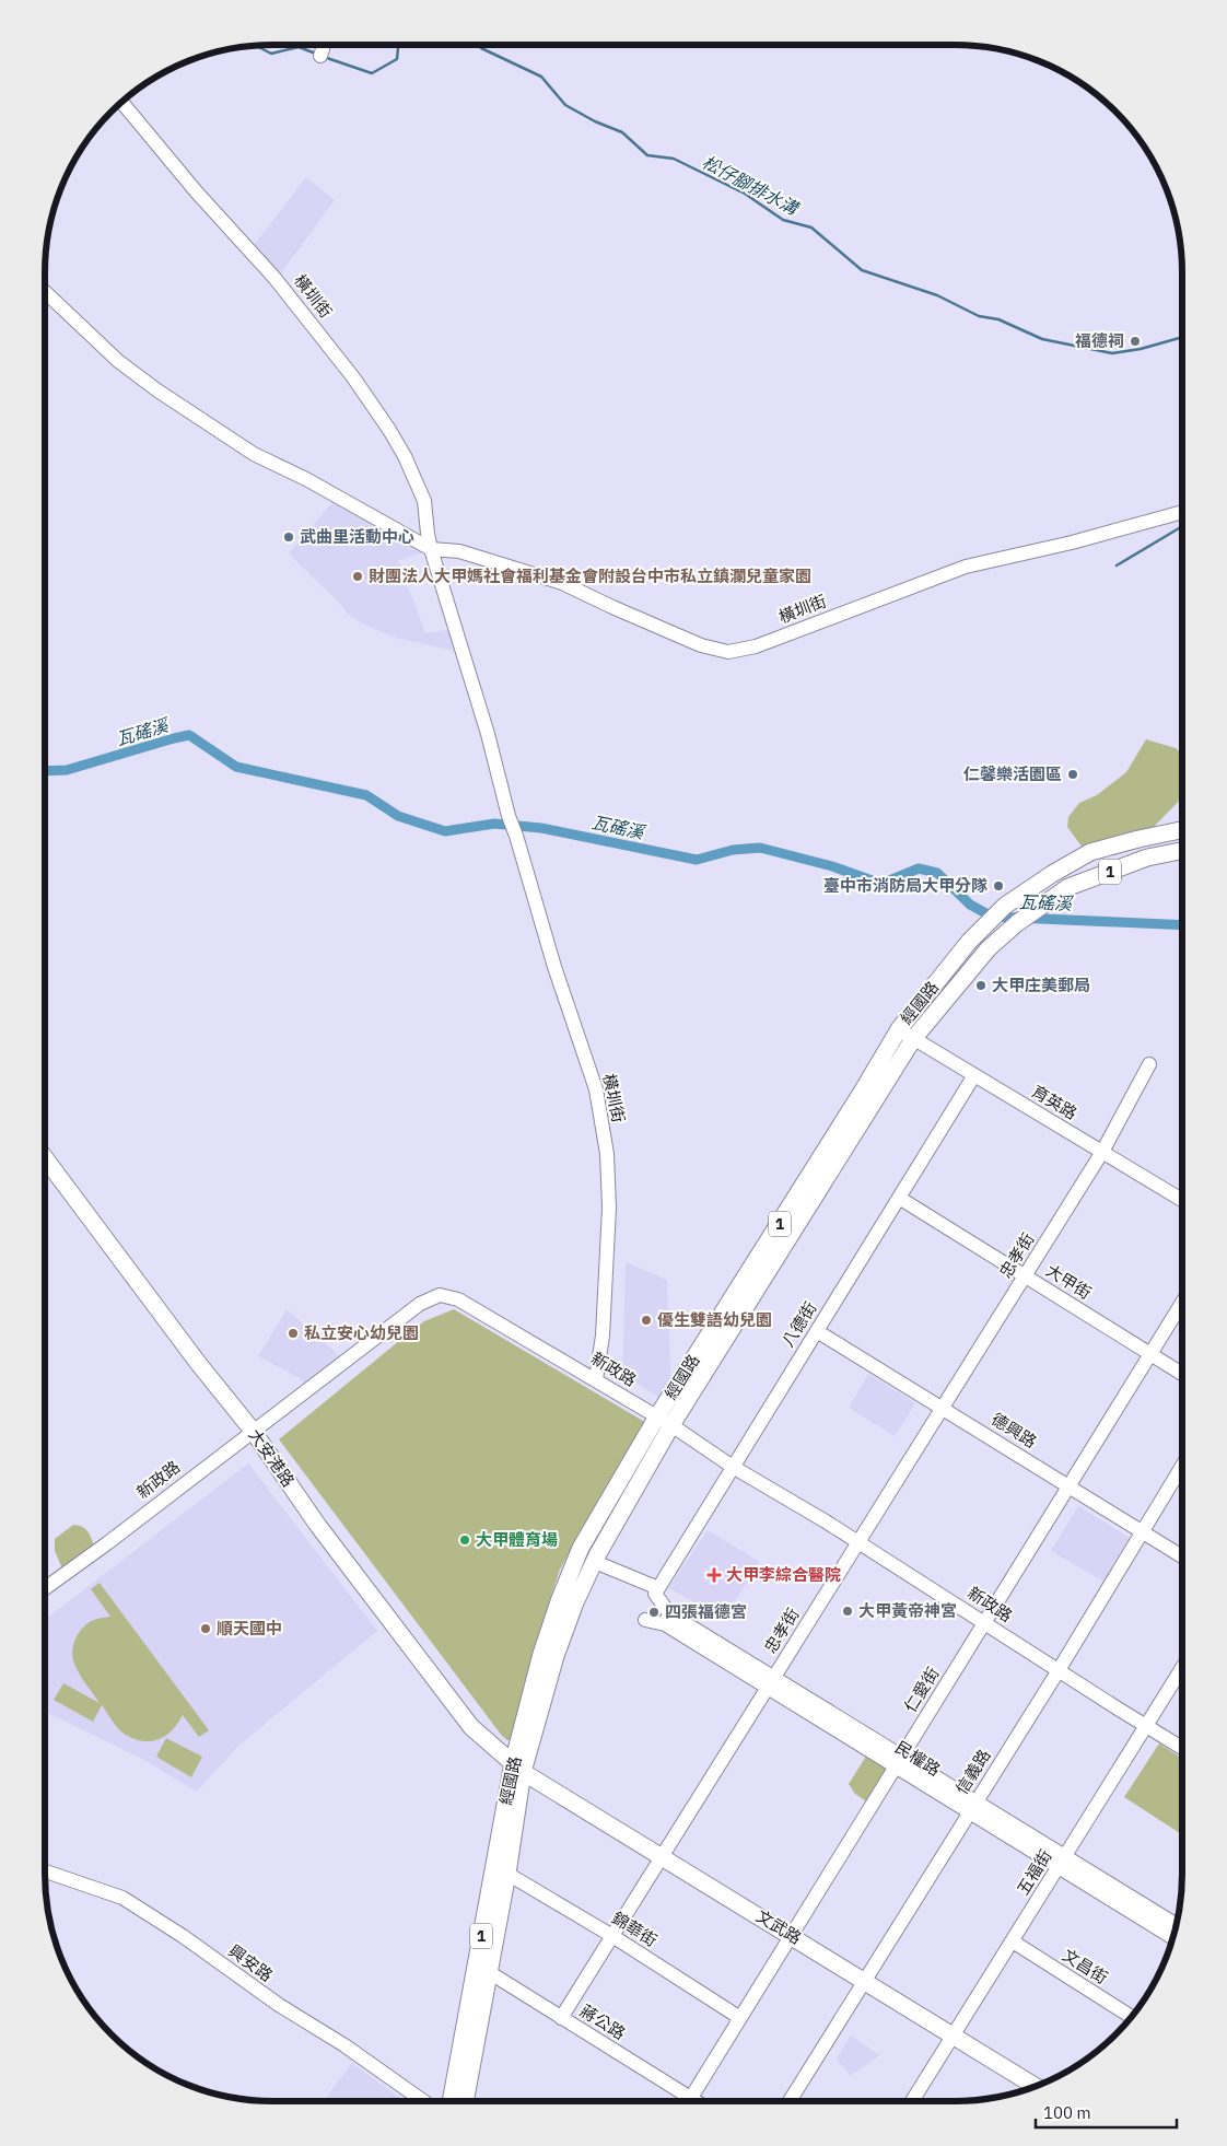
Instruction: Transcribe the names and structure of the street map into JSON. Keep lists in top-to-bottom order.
{
  "streets": {
    "main road": [
      "1",
      "經國路",
      "大安港路",
      "文武路"
    ],
    "street": [
      "橫圳街",
      "育英路",
      "忠孝街",
      "大甲街",
      "八德街",
      "新政路",
      "德興路",
      "仁愛街",
      "民權路",
      "信義路",
      "五福街",
      "錦華街",
      "興安路",
      "文昌街",
      "蔣公路"
    ]
  },
  "crossings": [
    ["橫圳街", "新政路"],
    ["經國路", "育英路"],
    ["經國路", "新政路"],
    ["經國路", "大安港路"],
    ["經國路", "文武路"],
    ["經國路", "錦華街"],
    ["經國路", "蔣公路"],
    ["育英路", "忠孝街"],
    ["育英路", "八德街"],
    ["忠孝街", "大甲街"],
    ["忠孝街", "新政路"],
    ["忠孝街", "德興路"],
    ["忠孝街", "民權路"],
    ["忠孝街", "文武路"],
    ["忠孝街", "錦華街"],
    ["忠孝街", "蔣公路"],
    ["大甲街", "八德街"],
    ["大甲街", "仁愛街"],
    ["八德街", "新政路"],
    ["八德街", "德興路"],
    ["新政路", "大安港路"],
    ["新政路", "仁愛街"],
    ["新政路", "信義路"],
    ["新政路", "五福街"],
    ["德興路", "仁愛街"],
    ["德興路", "信義路"],
    ["大安港路", "文武路"],
    ["仁愛街", "民權路"],
    ["仁愛街", "文武路"],
    ["仁愛街", "錦華街"],
    ["民權路", "信義路"],
    ["民權路", "五福街"],
    ["信義路", "文武路"],
    ["五福街", "文武路"],
    ["五福街", "文昌街"]
  ],
  "water": ["松仔腳排水溝", "瓦磘溪"],
  "places": {
    "other": [
      "福德祠",
      "武曲里活動中心",
      "財團法人大甲媽社會福利基金會附設台中市私立鎮瀾兒童家園",
      "仁馨樂活園區",
      "臺中市消防局大甲分隊",
      "大甲庄美郵局",
      "優生雙語幼兒園",
      "私立安心幼兒園",
      "大甲體育場",
      "大甲黃帝神宮",
      "四張福德宮",
      "順天國中"
    ],
    "health": ["大甲李綜合醫院"]
  },
  "scale_bar": "100 m"
}
